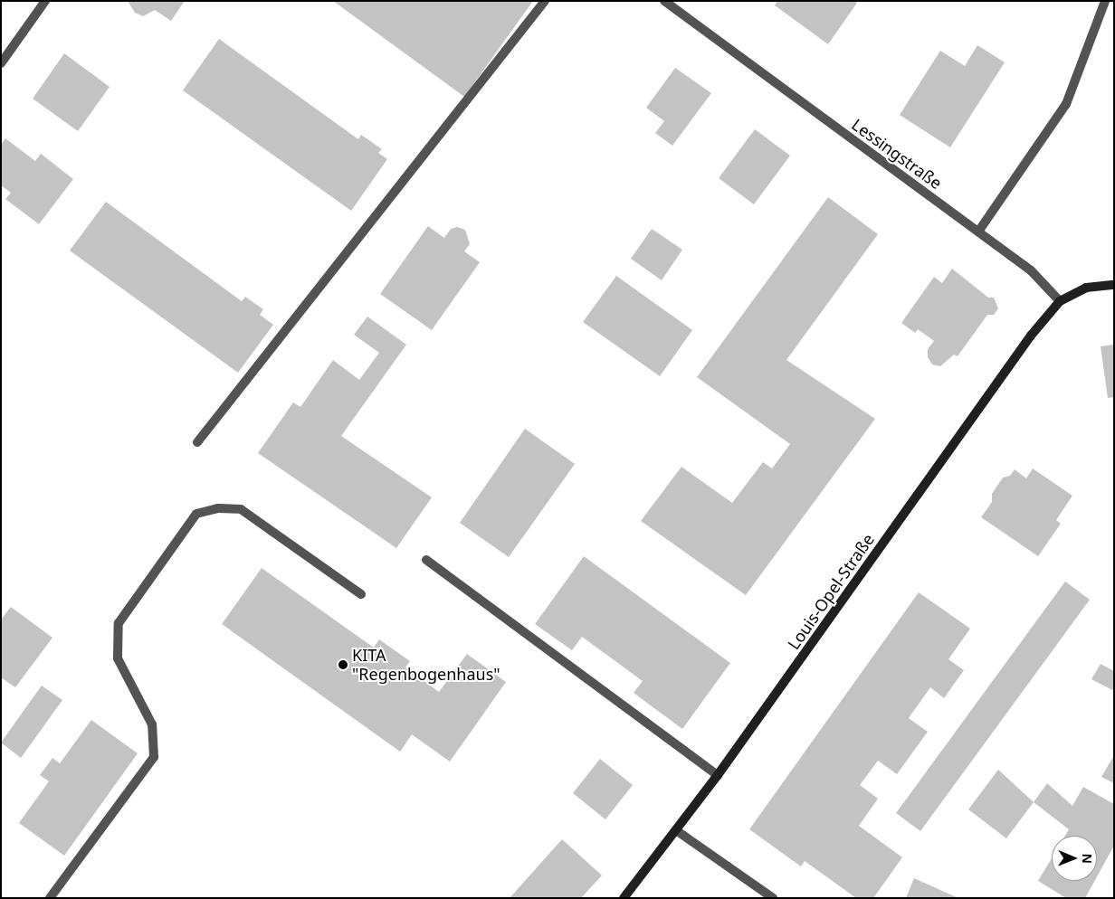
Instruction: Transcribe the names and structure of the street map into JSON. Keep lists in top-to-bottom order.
{
  "streets": {
    "main road": ["Louis-Opel-Straße"],
    "street": ["Lessingstraße"]
  },
  "crossings": [
    ["Lessingstraße", "Louis-Opel-Straße"]
  ],
  "places": ["KITA \"Regenbogenhaus\""],
  "north": "right"
}
